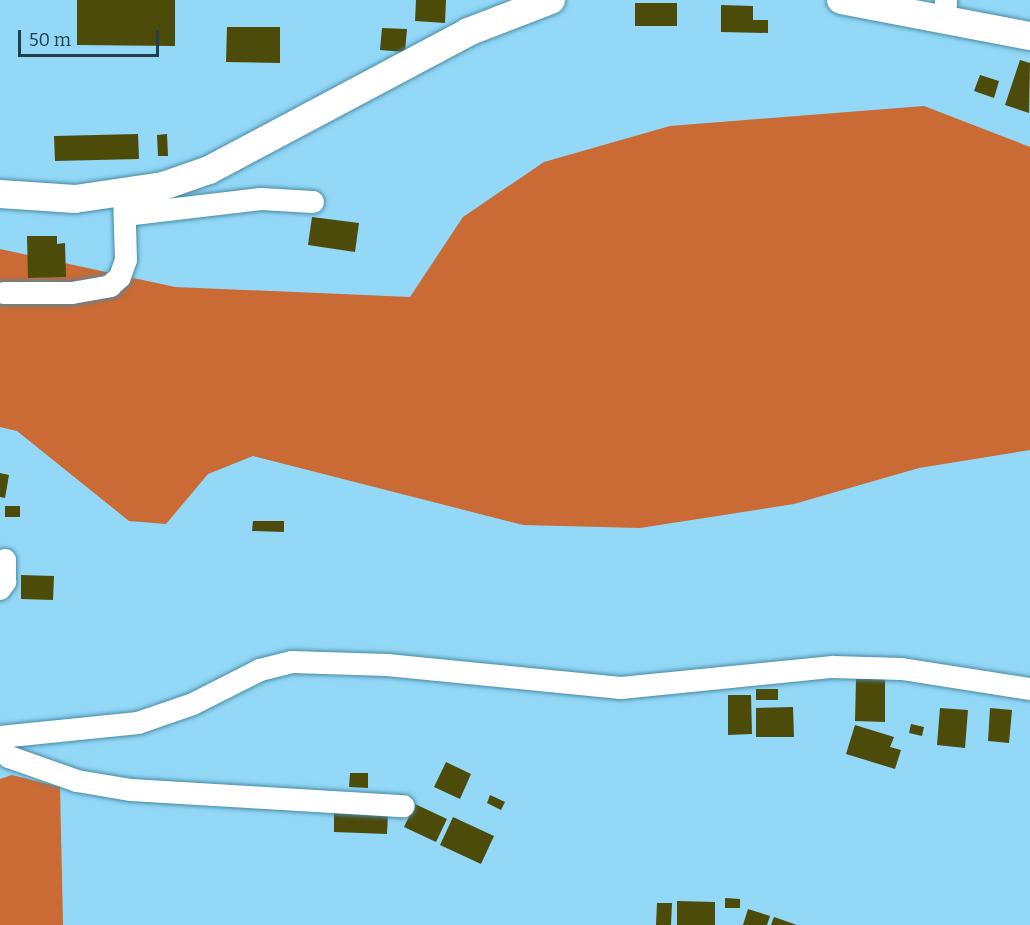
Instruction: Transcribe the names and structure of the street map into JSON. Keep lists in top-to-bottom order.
{
  "scale_bar": "50 m"
}
